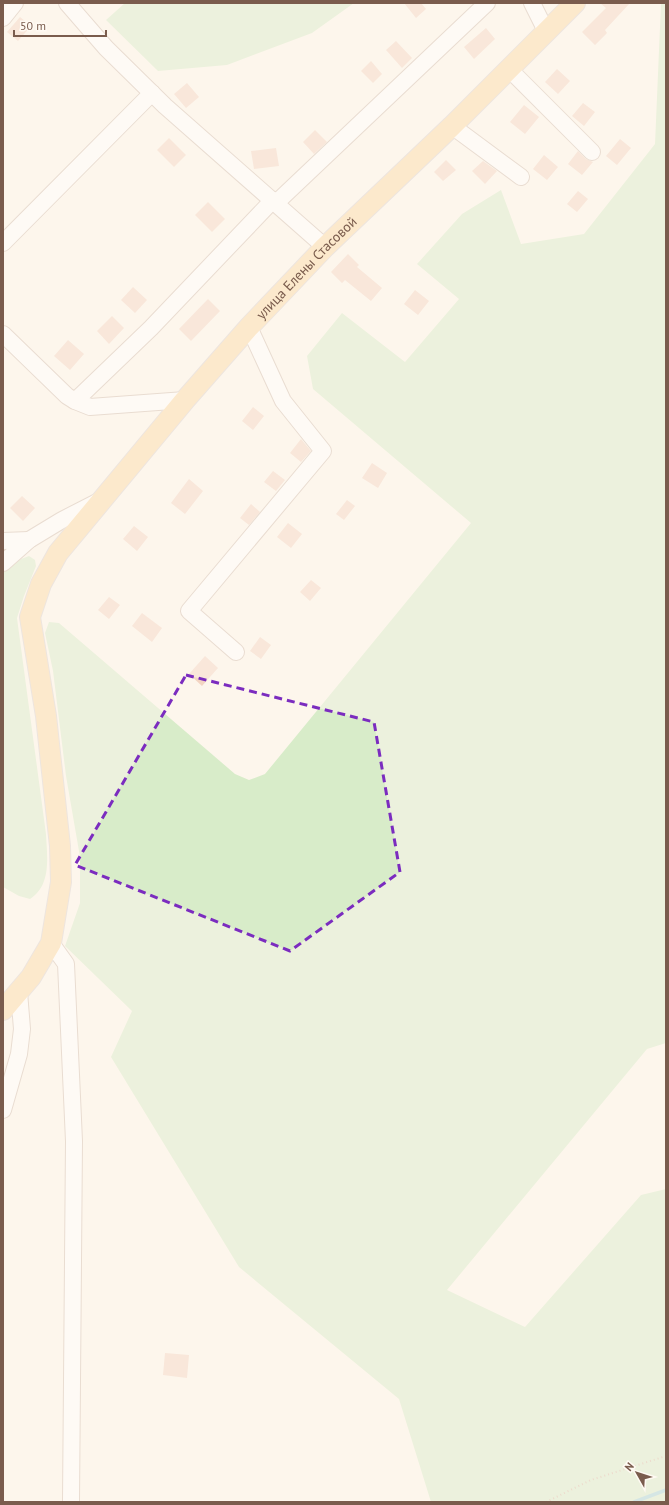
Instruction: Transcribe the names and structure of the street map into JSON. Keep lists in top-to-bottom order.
{
  "streets": {
    "main road": ["улица Елены Стасовой"]
  },
  "scale_bar": "50 m",
  "north": "top left"
}
